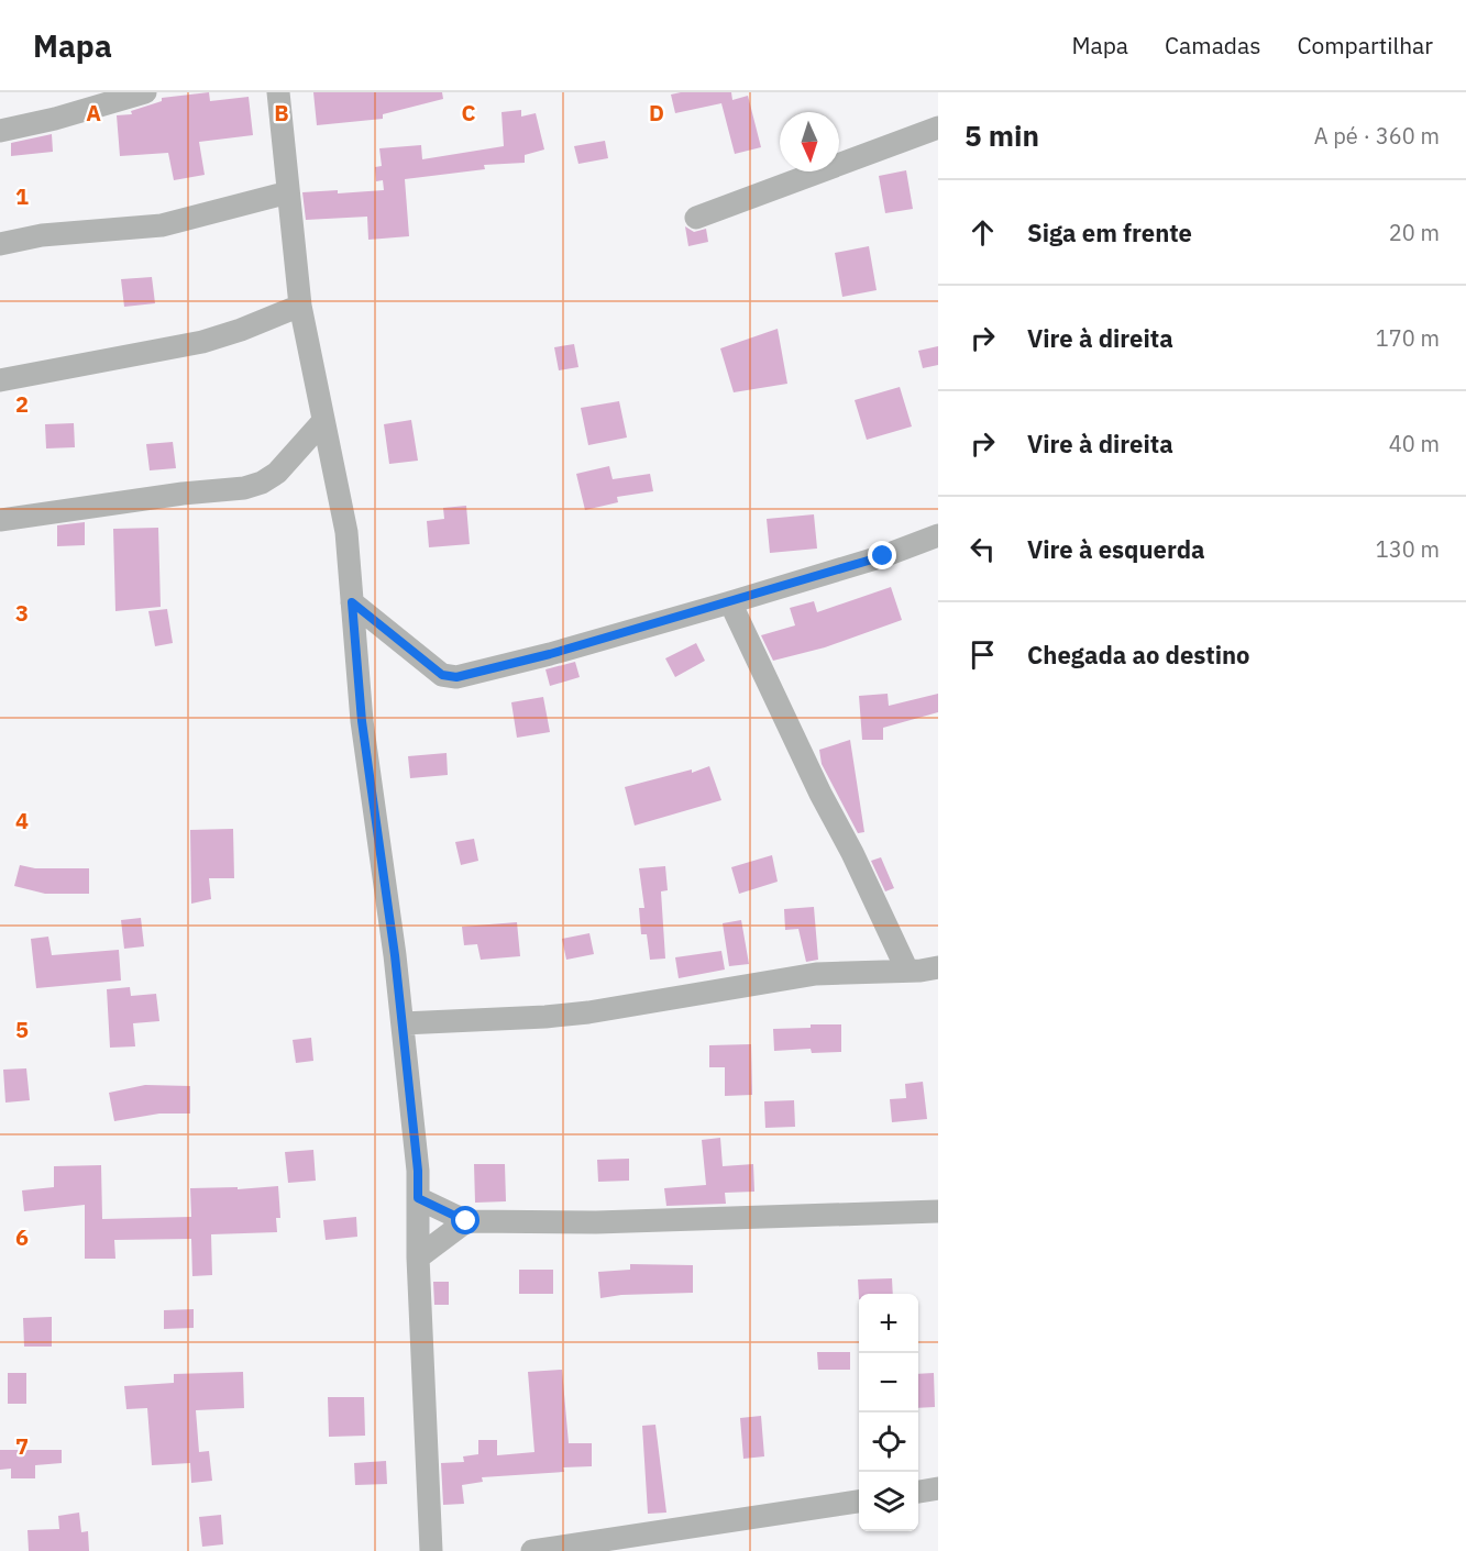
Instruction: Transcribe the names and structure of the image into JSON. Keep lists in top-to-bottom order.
{
  "north": "bottom",
  "page": {
    "header": "Mapa",
    "nav": ["Mapa", "Camadas", "Compartilhar"],
    "heading": ["5 min", "A pé · 360 m"],
    "list": [
      ["Siga em frente", "20 m"],
      ["Vire à direita", "170 m"],
      ["Vire à direita", "40 m"],
      ["Vire à esquerda", "130 m"],
      "Chegada ao destino"
    ],
    "map_buttons": ["+", "−"]
  },
  "grid": {
    "columns": [
      "A",
      "B",
      "C",
      "D"
    ],
    "rows": [
      "1",
      "2",
      "3",
      "4",
      "5",
      "6",
      "7"
    ]
  }
}
